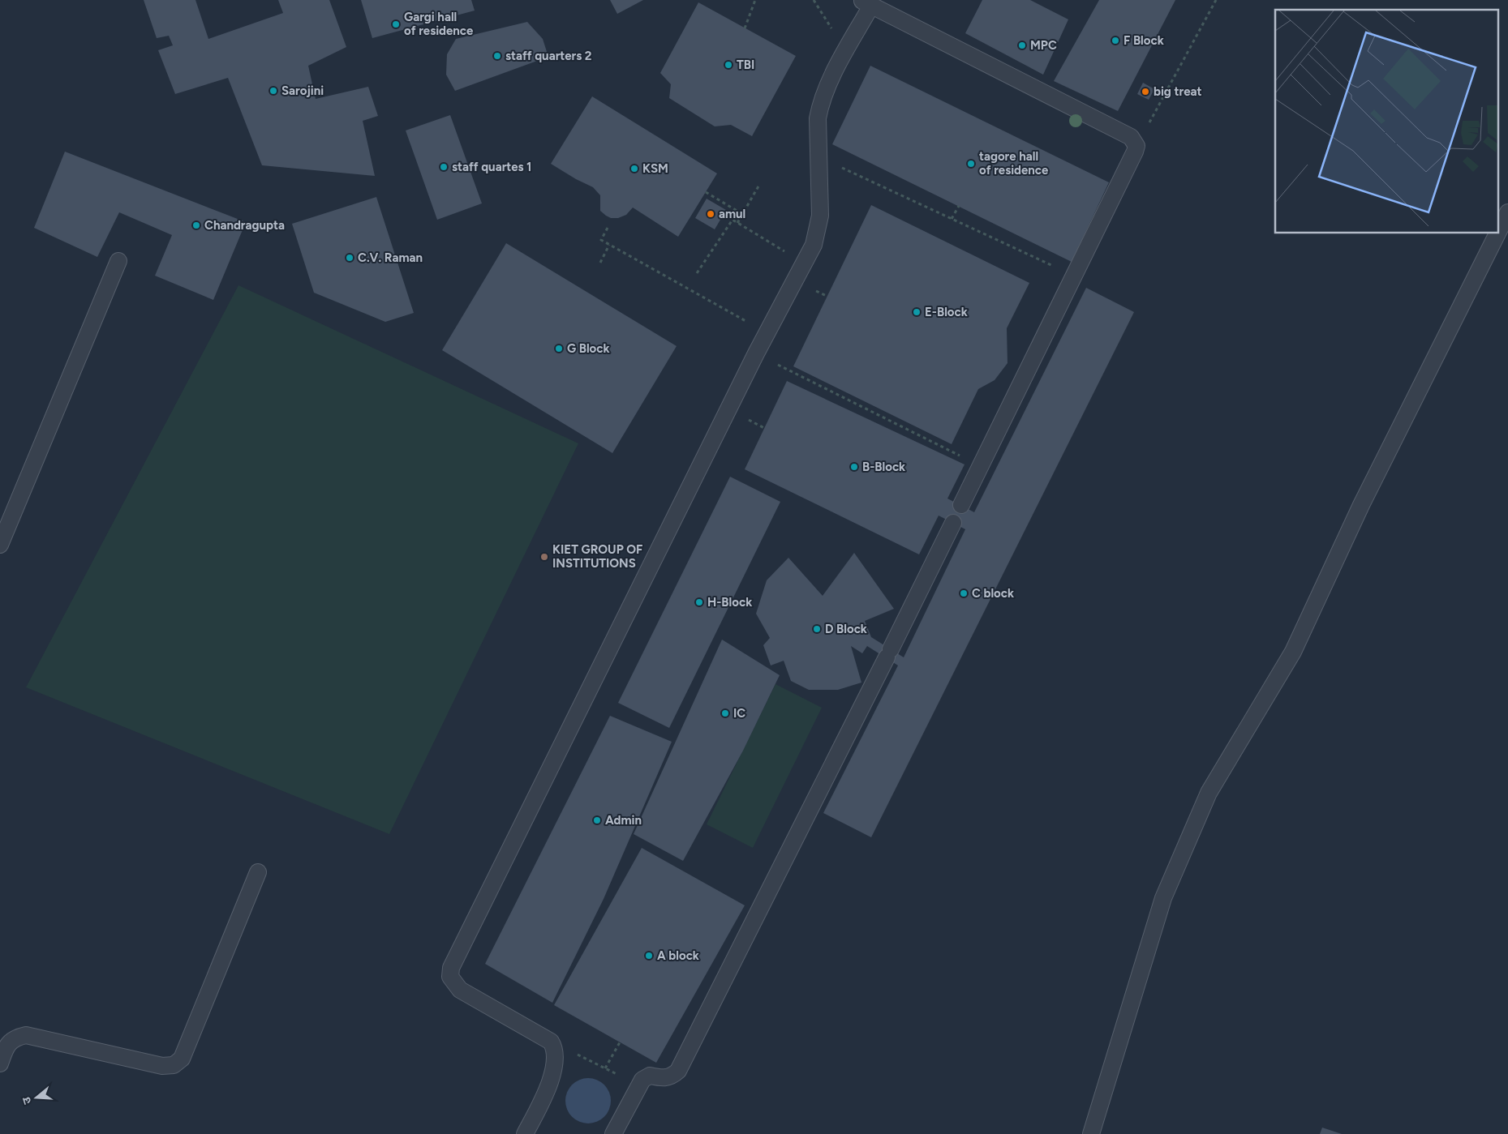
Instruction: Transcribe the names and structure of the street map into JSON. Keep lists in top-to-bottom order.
{
  "places": [
    "Gargi hall of residence",
    "F Block",
    "MPC",
    "staff quarters 2",
    "TBI",
    "Sarojini",
    "big treat",
    "tagore hall of residence",
    "staff quartes 1",
    "KSM",
    "amul",
    "Chandragupta",
    "C.V. Raman",
    "E-Block",
    "G Block",
    "B-Block",
    "KIET GROUP OF INSTITUTIONS",
    "C block",
    "H-Block",
    "D Block",
    "IC",
    "Admin",
    "A block"
  ],
  "north": "left"
}
